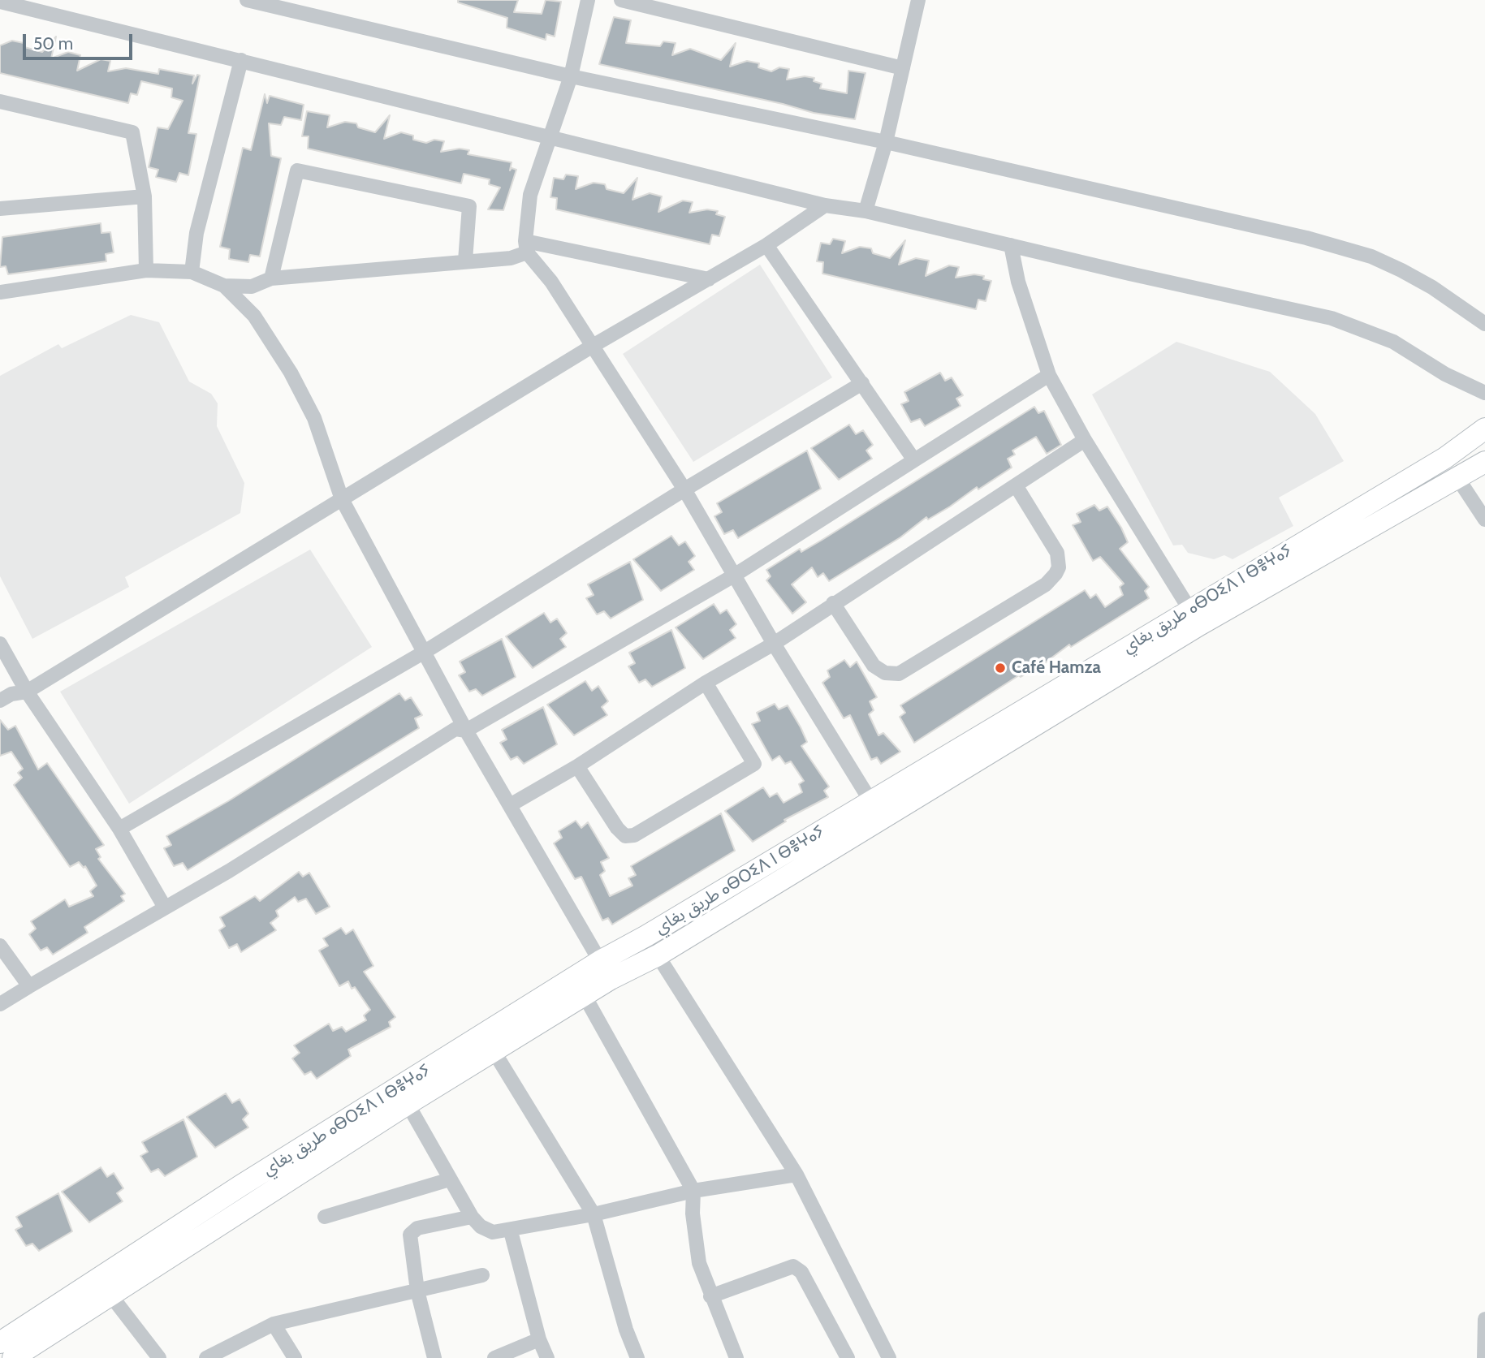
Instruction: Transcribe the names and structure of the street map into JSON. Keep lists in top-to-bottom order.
{
  "streets": {
    "main road": ["طريق بغاي ⴰⴱⵔⵉⴷ ⵏ ⴱⴻⵖⴰⵢ"]
  },
  "places": ["Café Hamza"],
  "scale_bar": "50 m"
}
